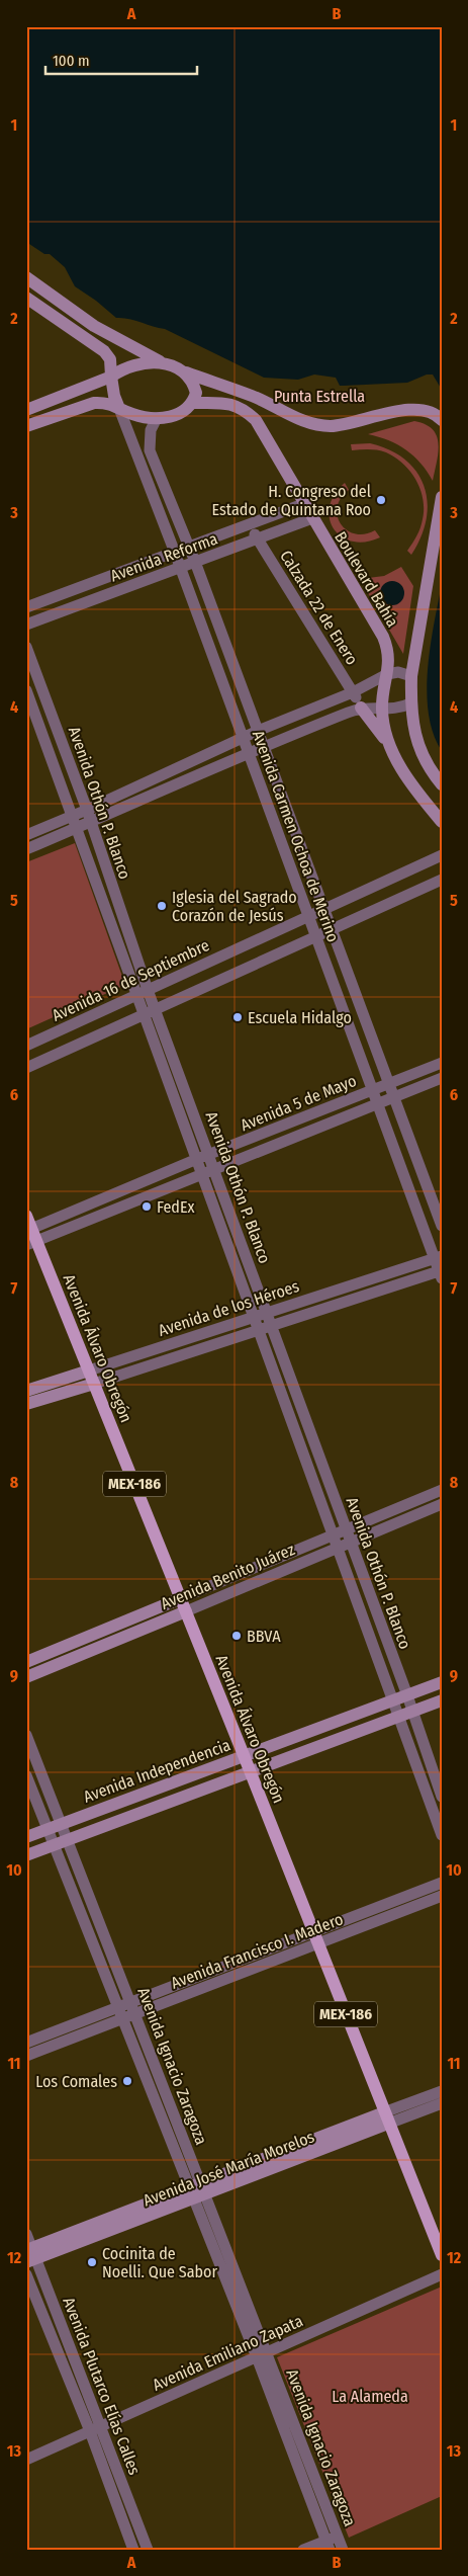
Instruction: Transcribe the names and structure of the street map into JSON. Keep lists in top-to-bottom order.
{
  "streets": {
    "main road": [
      "Boulevard Bahía",
      "Avenida de los Héroes",
      "Avenida Álvaro Obregón",
      "MEX-186",
      "Avenida Benito Juárez",
      "Avenida Independencia",
      "Avenida José María Morelos"
    ],
    "street": [
      "Avenida Reforma",
      "Calzada 22 de Enero",
      "Avenida Othón P. Blanco",
      "Avenida Carmen Ochoa de Merino",
      "Avenida 16 de Septiembre",
      "Avenida 5 de Mayo",
      "Avenida Francisco I. Madero",
      "Avenida Ignacio Zaragoza",
      "Avenida Emiliano Zapata",
      "Avenida Plutarco Elías Calles"
    ]
  },
  "crossings": [
    ["Avenida Reforma", "Boulevard Bahía"],
    ["Avenida Reforma", "Calzada 22 de Enero"],
    ["Avenida Reforma", "Avenida Carmen Ochoa de Merino"],
    ["Boulevard Bahía", "Avenida Carmen Ochoa de Merino"],
    ["Avenida Othón P. Blanco", "Avenida 16 de Septiembre"],
    ["Avenida Othón P. Blanco", "Avenida 5 de Mayo"],
    ["Avenida Othón P. Blanco", "Avenida de los Héroes"],
    ["Avenida Othón P. Blanco", "Avenida Benito Juárez"],
    ["Avenida Othón P. Blanco", "Avenida Independencia"],
    ["Avenida Carmen Ochoa de Merino", "Avenida 16 de Septiembre"],
    ["Avenida Carmen Ochoa de Merino", "Avenida 5 de Mayo"],
    ["Avenida Carmen Ochoa de Merino", "Avenida de los Héroes"],
    ["Avenida 5 de Mayo", "Avenida Álvaro Obregón"],
    ["Avenida de los Héroes", "Avenida Álvaro Obregón"],
    ["Avenida Álvaro Obregón", "Avenida Benito Juárez"],
    ["Avenida Álvaro Obregón", "Avenida Independencia"],
    ["Avenida Álvaro Obregón", "Avenida Francisco I. Madero"],
    ["Avenida Álvaro Obregón", "Avenida José María Morelos"],
    ["Avenida Independencia", "Avenida Ignacio Zaragoza"],
    ["Avenida Francisco I. Madero", "Avenida Ignacio Zaragoza"],
    ["Avenida Ignacio Zaragoza", "Avenida José María Morelos"],
    ["Avenida Ignacio Zaragoza", "Avenida Emiliano Zapata"],
    ["Avenida José María Morelos", "Avenida Plutarco Elías Calles"],
    ["Avenida Emiliano Zapata", "Avenida Plutarco Elías Calles"]
  ],
  "parks": ["Punta Estrella", "La Alameda"],
  "places": [
    "H. Congreso del Estado de Quintana Roo",
    "Iglesia del Sagrado Corazón de Jesús",
    "Escuela Hidalgo",
    "FedEx",
    "BBVA",
    "Los Comales",
    "Cocinita de Noelli. Que Sabor"
  ],
  "scale_bar": "100 m",
  "grid": {
    "columns": ["A", "B"],
    "rows": [
      "1",
      "2",
      "3",
      "4",
      "5",
      "6",
      "7",
      "8",
      "9",
      "10",
      "11",
      "12",
      "13"
    ]
  }
}
